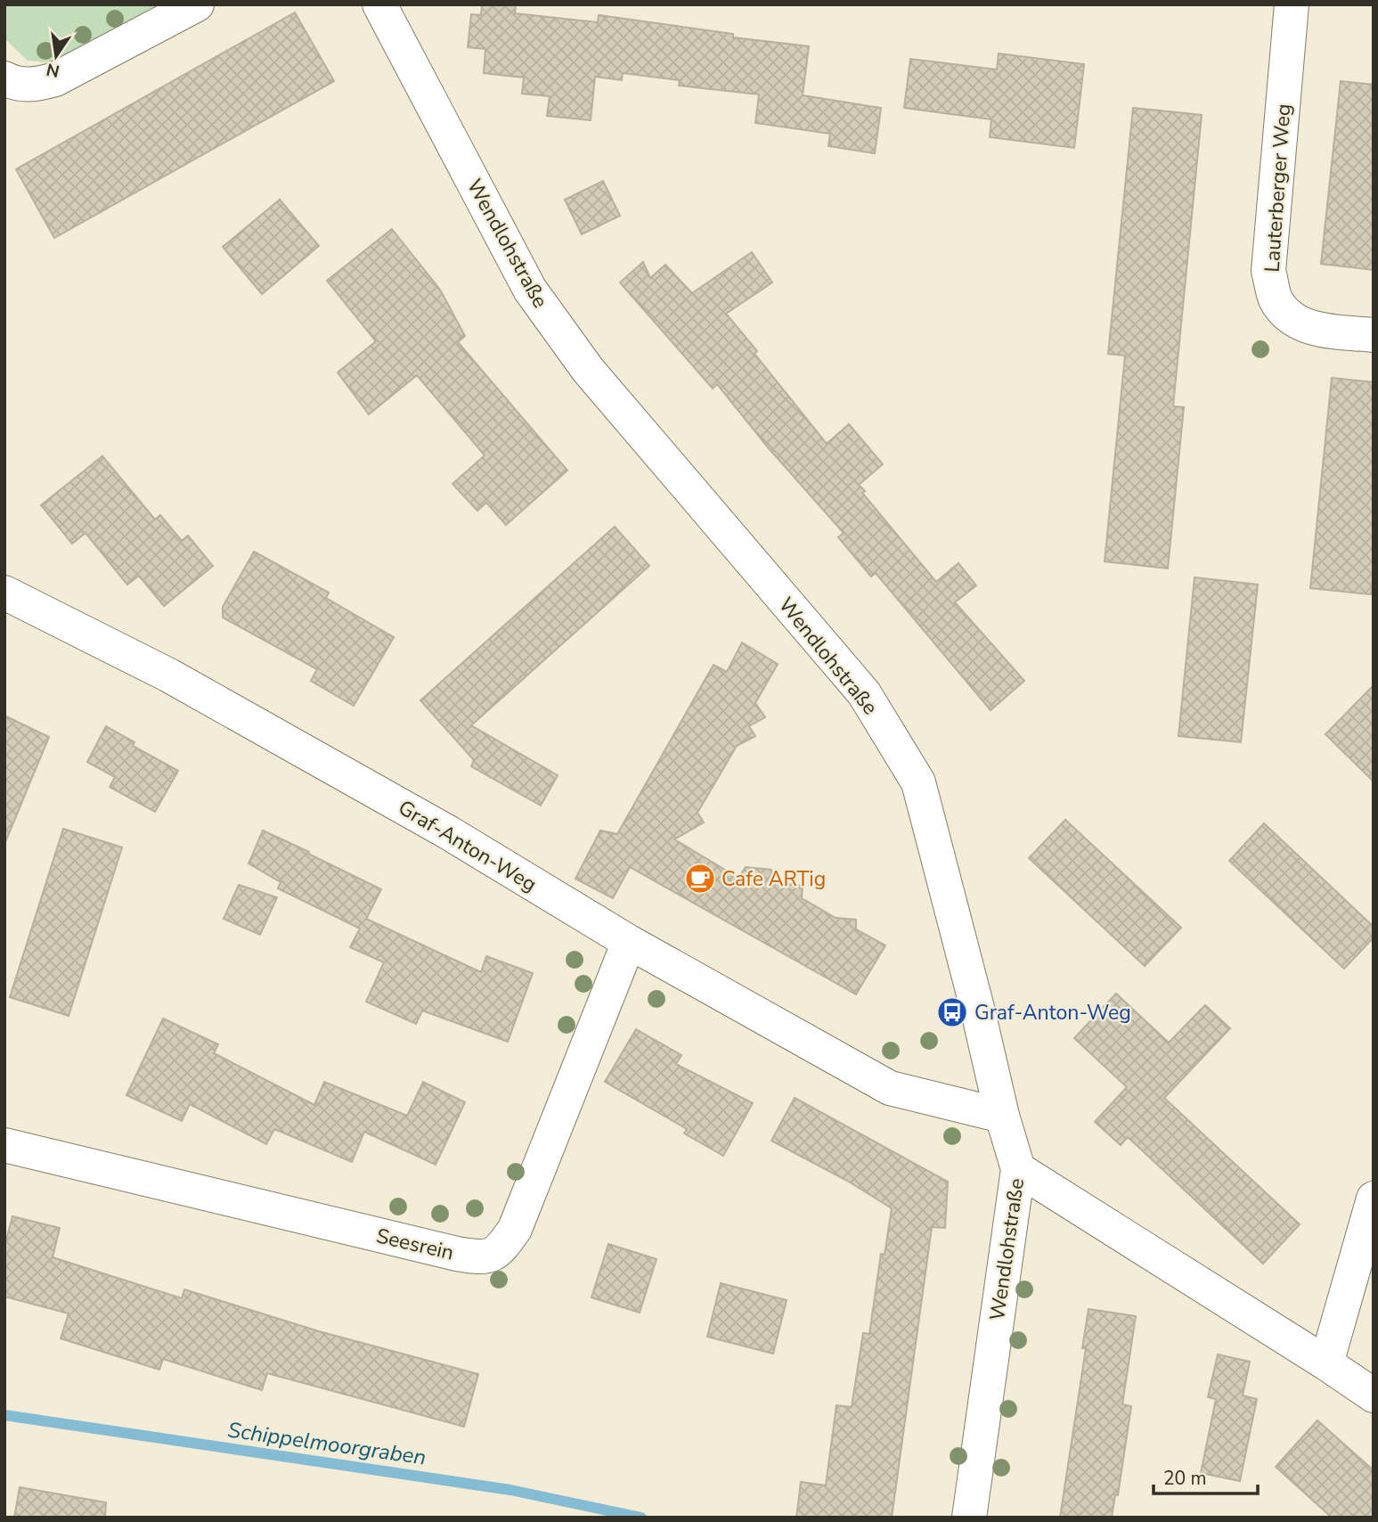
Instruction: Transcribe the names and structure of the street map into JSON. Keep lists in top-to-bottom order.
{
  "streets": {
    "street": [
      "Lauterberger Weg",
      "Wendlohstraße",
      "Graf-Anton-Weg",
      "Seesrein"
    ]
  },
  "crossings": [
    ["Wendlohstraße", "Graf-Anton-Weg"],
    ["Graf-Anton-Weg", "Seesrein"]
  ],
  "water": ["Schippelmoorgraben"],
  "places": {
    "cafe": ["Cafe ARTig"],
    "bus stop": ["Graf-Anton-Weg"]
  },
  "scale_bar": "20 m",
  "north": "bottom"
}
